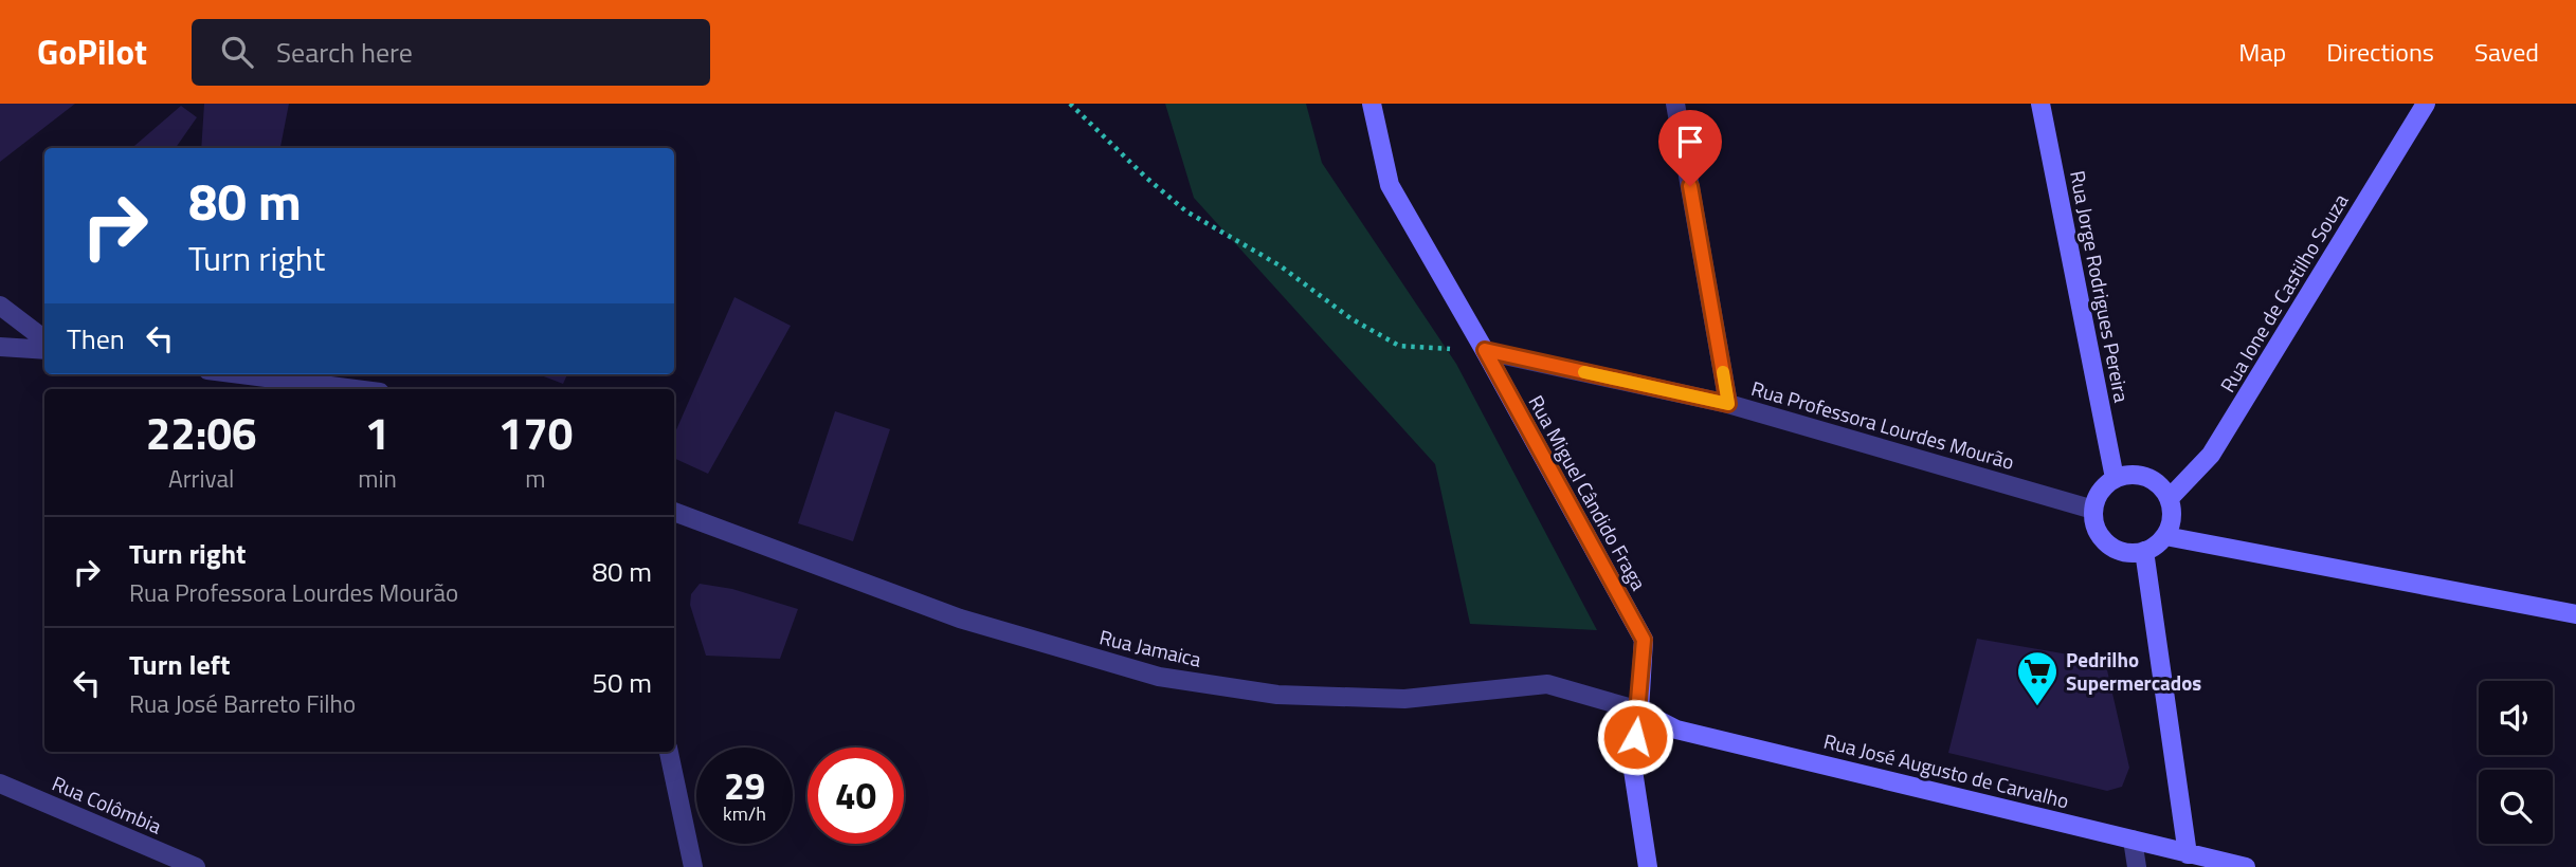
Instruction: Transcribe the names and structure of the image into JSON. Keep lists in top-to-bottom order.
{
  "streets": {
    "street": [
      "Rua Jorge Rodrigues Pereira",
      "Rua Ione de Castilho Souza",
      "Rua Professora Lourdes Mourão",
      "Rua Miguel Cândido Fraga",
      "Rua Jamaica",
      "Rua José Augusto de Carvalho",
      "Rua Colômbia"
    ]
  },
  "crossings": [
    ["Rua Jorge Rodrigues Pereira", "Rua Ione de Castilho Souza"],
    ["Rua Jorge Rodrigues Pereira", "Rua Professora Lourdes Mourão"],
    ["Rua Ione de Castilho Souza", "Rua Professora Lourdes Mourão"],
    ["Rua Professora Lourdes Mourão", "Rua Miguel Cândido Fraga"],
    ["Rua Miguel Cândido Fraga", "Rua Jamaica"],
    ["Rua Miguel Cândido Fraga", "Rua José Augusto de Carvalho"],
    ["Rua Jamaica", "Rua José Augusto de Carvalho"]
  ],
  "places": {
    "supermarket": ["Pedrilho Supermercados"]
  },
  "page": {
    "header": "GoPilot",
    "search": "Search here",
    "nav": ["Map", "Directions", "Saved"],
    "turn": ["80 m", "Turn right"],
    "then": "Then",
    "eta": [
      "22:06",
      "Arrival",
      "1",
      "min",
      "170",
      "m"
    ],
    "list": [
      {
        "name": "Turn right",
        "note": "Rua Professora Lourdes Mourão",
        "value": "80 m"
      },
      {
        "name": "Turn left",
        "note": "Rua José Barreto Filho",
        "value": "50 m"
      }
    ],
    "speed": "29 km/h",
    "limit": "40"
  }
}
